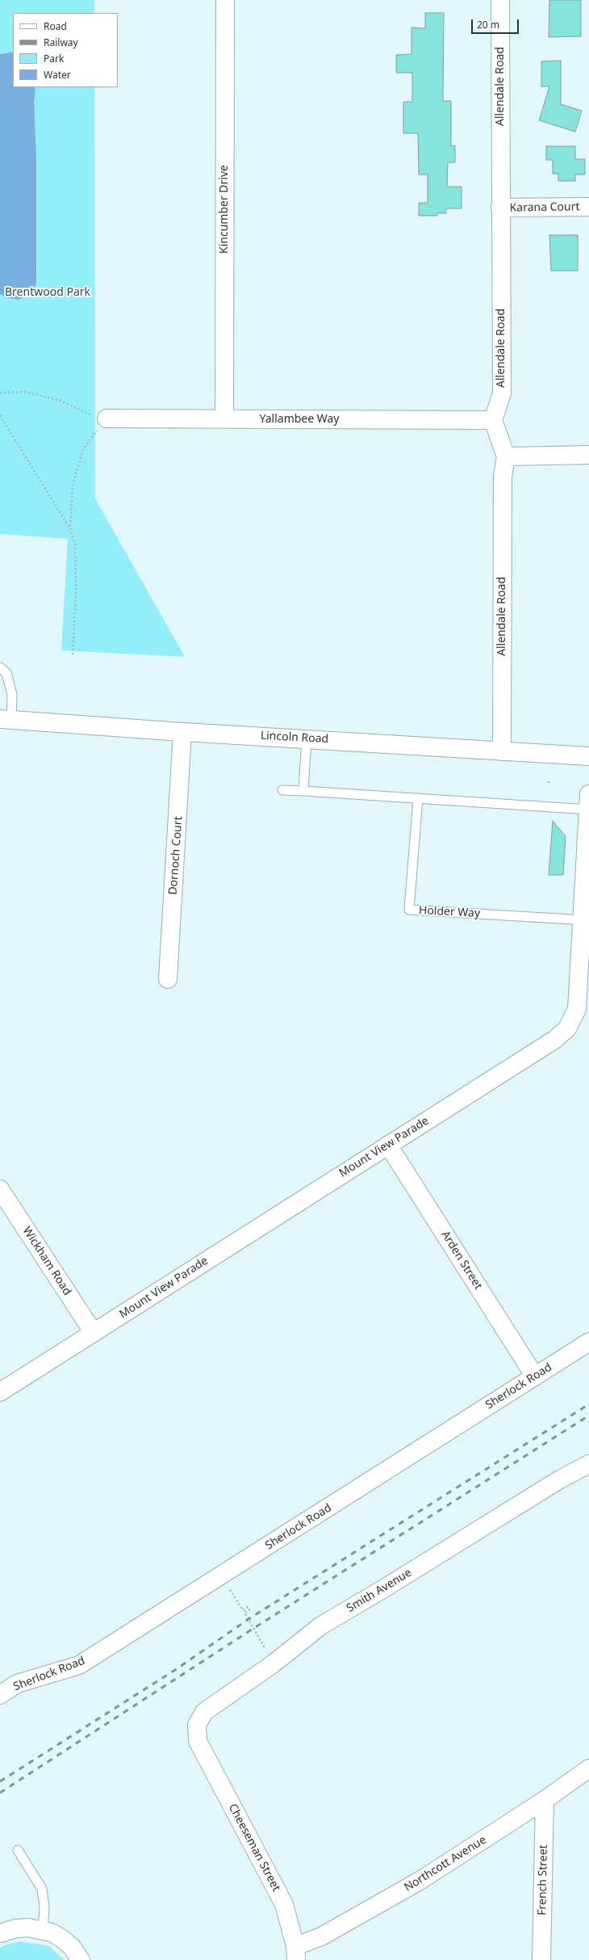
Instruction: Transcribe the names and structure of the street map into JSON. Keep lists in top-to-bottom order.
{
  "streets": {
    "street": [
      "Allendale Road",
      "Karana Court",
      "Kincumber Drive",
      "Yallambee Way",
      "Lincoln Road",
      "Dornoch Court",
      "Mount View Parade",
      "Arden Street",
      "Wickham Road",
      "Sherlock Road",
      "Smith Avenue",
      "Cheeseman Street",
      "Northcott Avenue",
      "French Street"
    ],
    "lane": ["Holder Way"]
  },
  "crossings": [
    ["Allendale Road", "Karana Court"],
    ["Allendale Road", "Yallambee Way"],
    ["Allendale Road", "Lincoln Road"],
    ["Kincumber Drive", "Yallambee Way"],
    ["Lincoln Road", "Dornoch Court"],
    ["Holder Way", "Mount View Parade"],
    ["Mount View Parade", "Arden Street"],
    ["Mount View Parade", "Wickham Road"],
    ["Arden Street", "Sherlock Road"],
    ["Smith Avenue", "Cheeseman Street"],
    ["Cheeseman Street", "Northcott Avenue"],
    ["Northcott Avenue", "French Street"]
  ],
  "parks": ["Brentwood Park"],
  "legend": [
    "Road",
    "Railway",
    "Park",
    "Water"
  ],
  "scale_bar": "20 m"
}
